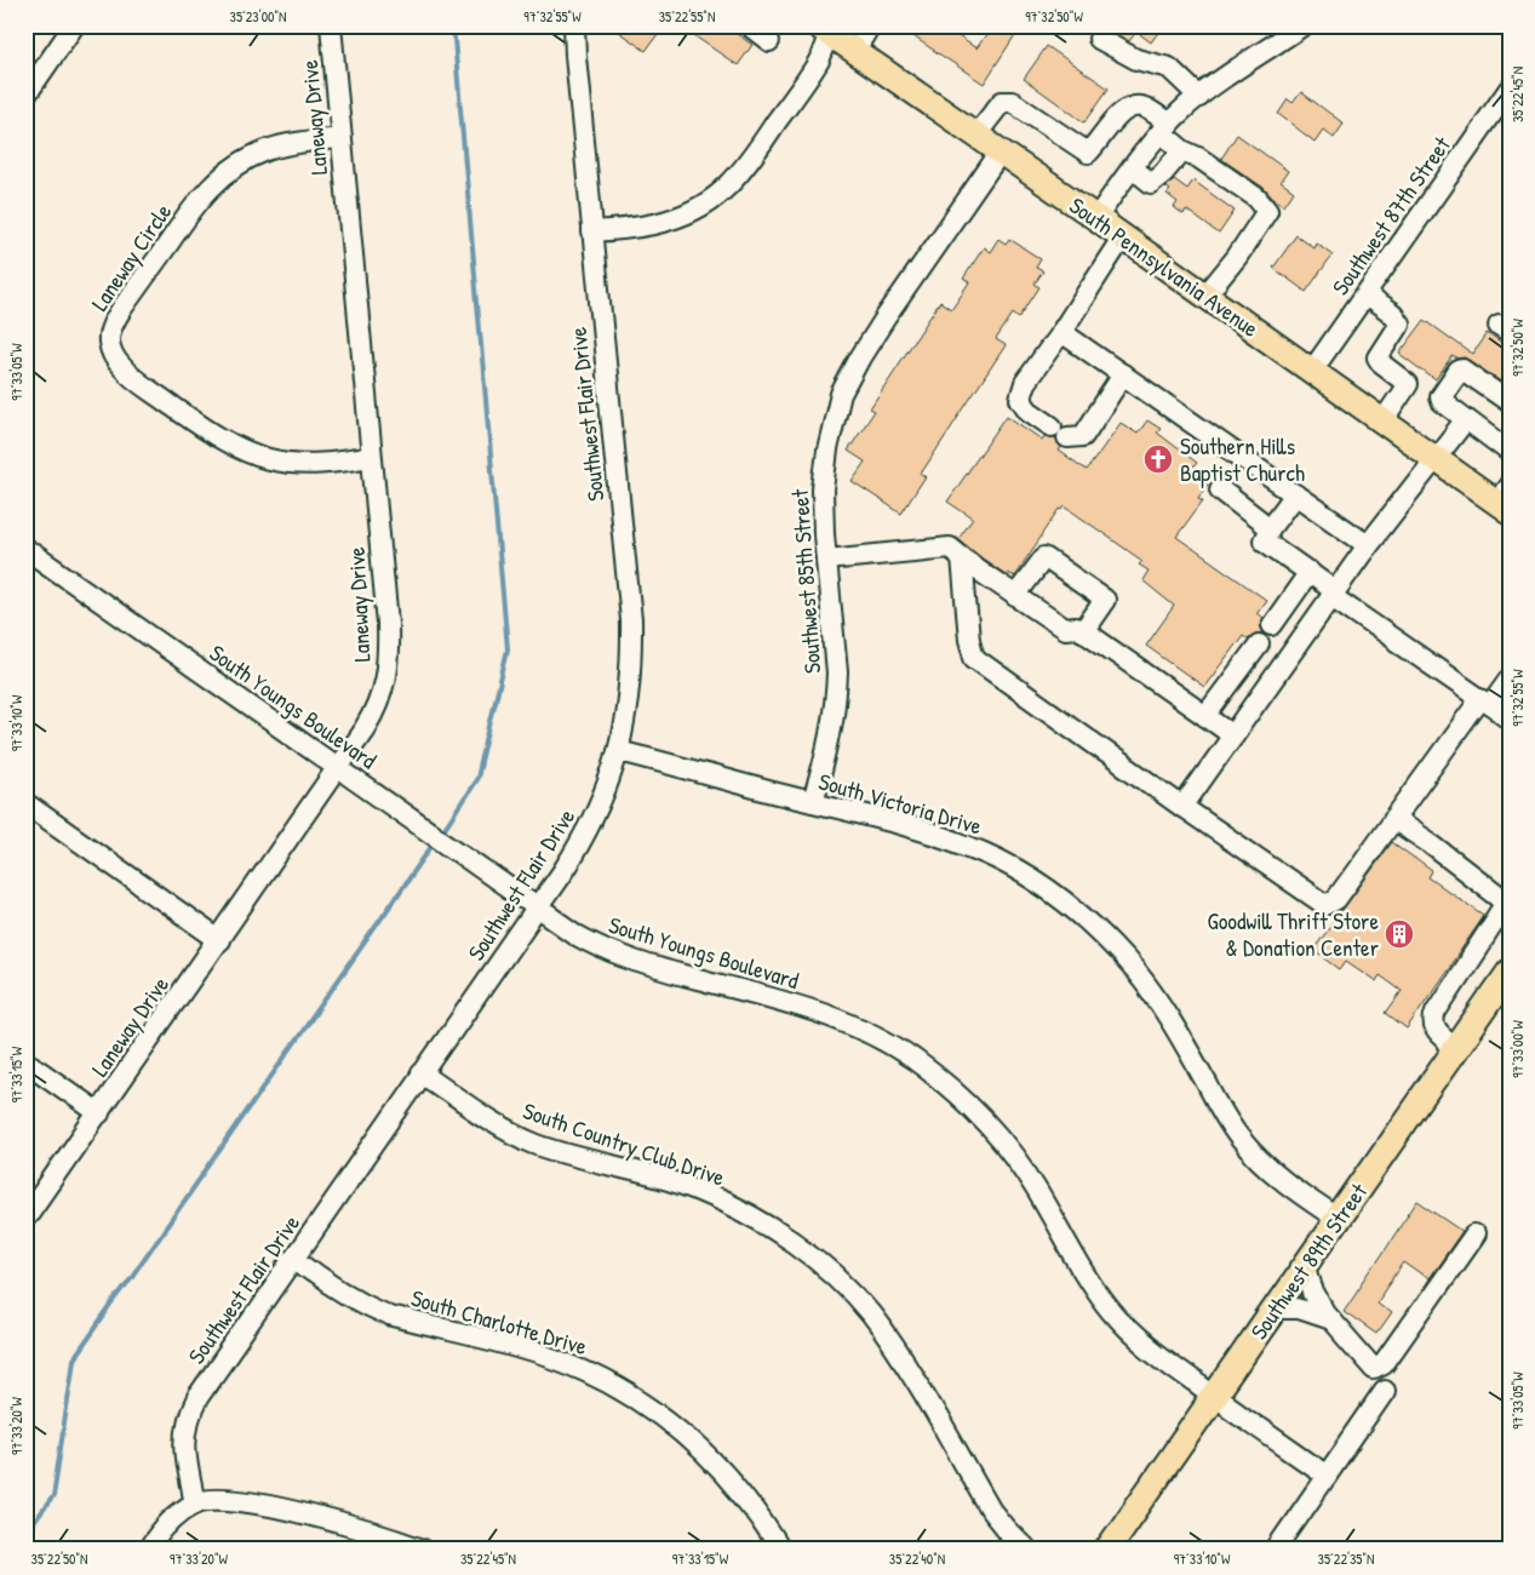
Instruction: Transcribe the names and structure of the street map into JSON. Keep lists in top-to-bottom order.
{
  "streets": {
    "main road": ["South Pennsylvania Avenue", "Southwest 89th Street"],
    "street": [
      "Laneway Drive",
      "Southwest 87th Street",
      "Laneway Circle",
      "Southwest Flair Drive",
      "Southwest 85th Street",
      "South Youngs Boulevard",
      "South Victoria Drive",
      "South Country Club Drive",
      "South Charlotte Drive"
    ]
  },
  "crossings": [
    ["Laneway Drive", "Laneway Circle"],
    ["Laneway Drive", "South Youngs Boulevard"],
    ["Southwest 87th Street", "South Pennsylvania Avenue"],
    ["South Pennsylvania Avenue", "Southwest 85th Street"],
    ["Southwest Flair Drive", "South Youngs Boulevard"],
    ["Southwest Flair Drive", "South Victoria Drive"],
    ["Southwest Flair Drive", "South Country Club Drive"],
    ["Southwest Flair Drive", "South Charlotte Drive"],
    ["Southwest 85th Street", "South Victoria Drive"],
    ["South Youngs Boulevard", "Southwest 89th Street"],
    ["South Victoria Drive", "Southwest 89th Street"]
  ],
  "places": {
    "church": ["Southern Hills Baptist Church"],
    "building": ["Goodwill Thrift Store & Donation Center"]
  },
  "coordinates": [
    "35°23'00\"N",
    "97°32'55\"W",
    "35°22'55\"N",
    "97°32'50\"W",
    "35°22'45\"N",
    "97°33'05\"W",
    "97°33'10\"W",
    "97°33'00\"W",
    "97°33'15\"W",
    "97°33'20\"W",
    "35°22'50\"N",
    "35°22'40\"N",
    "35°22'35\"N"
  ]
}
